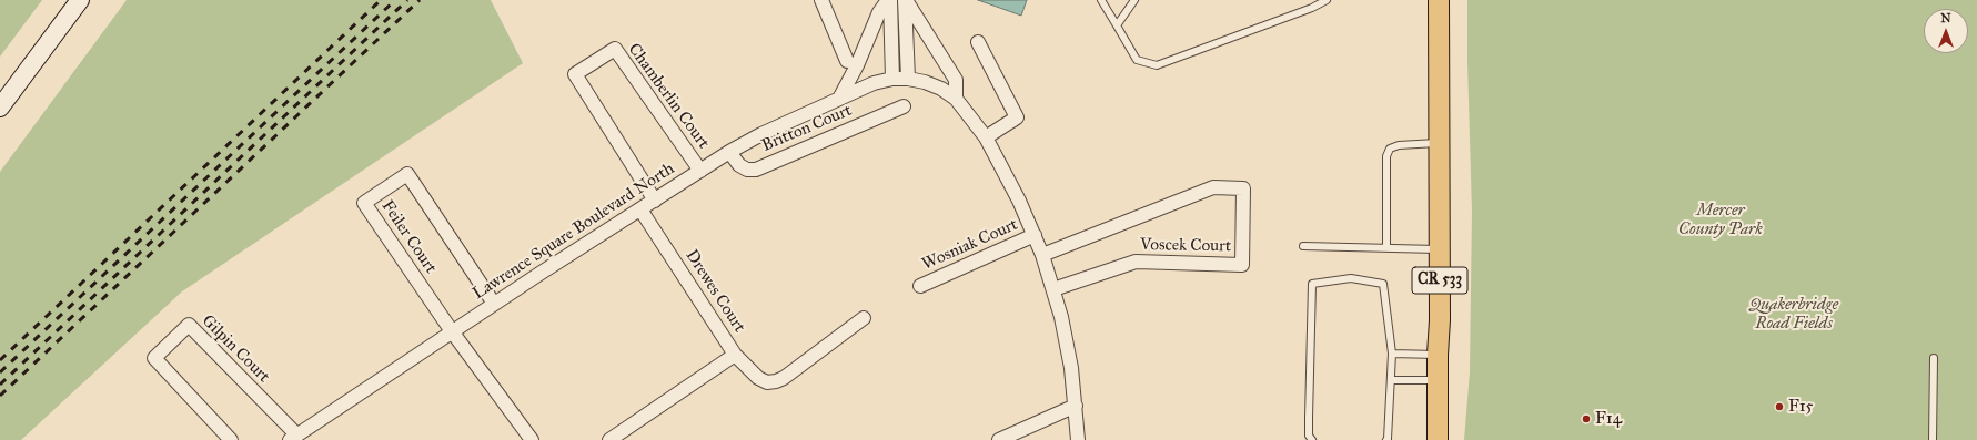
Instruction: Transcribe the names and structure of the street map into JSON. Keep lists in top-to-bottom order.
{
  "streets": {
    "main road": ["CR 533"],
    "street": [
      "Chamberlin Court",
      "Britton Court",
      "Lawrence Square Boulevard North",
      "Feiler Court",
      "Wosniak Court",
      "Voscek Court",
      "Drewes Court",
      "Gilpin Court"
    ]
  },
  "crossings": [
    ["Chamberlin Court", "Lawrence Square Boulevard North"],
    ["Britton Court", "Lawrence Square Boulevard North"],
    ["Lawrence Square Boulevard North", "Feiler Court"],
    ["Lawrence Square Boulevard North", "Wosniak Court"],
    ["Lawrence Square Boulevard North", "Voscek Court"],
    ["Lawrence Square Boulevard North", "Drewes Court"],
    ["Lawrence Square Boulevard North", "Gilpin Court"]
  ],
  "parks": ["Mercer County Park", "Quakerbridge Road Fields"],
  "places": ["F15", "F14"],
  "north": "top"
}
